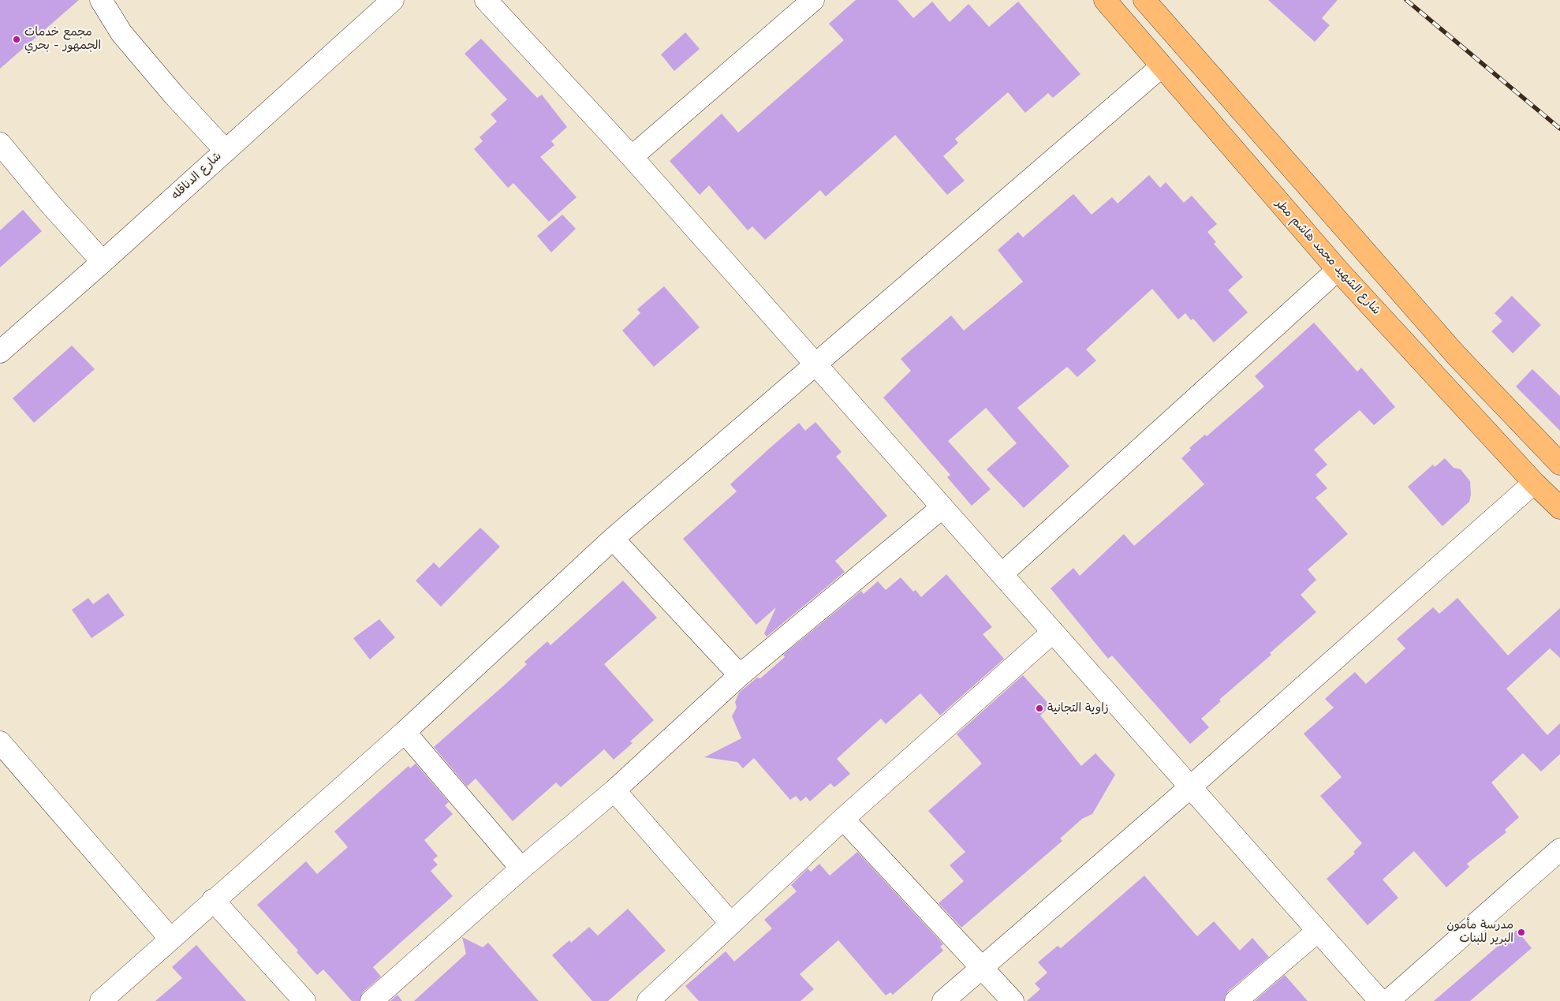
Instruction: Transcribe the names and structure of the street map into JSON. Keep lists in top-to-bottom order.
{
  "streets": {
    "main road": ["شارع الشهيد محمد هاشم مطر"],
    "street": ["شارع الدناقله"]
  },
  "places": ["مجمع خدمات الجمهور - بحري", "زاوية التجانية", "مدرسة مأمون البرير للبنات"]
}
